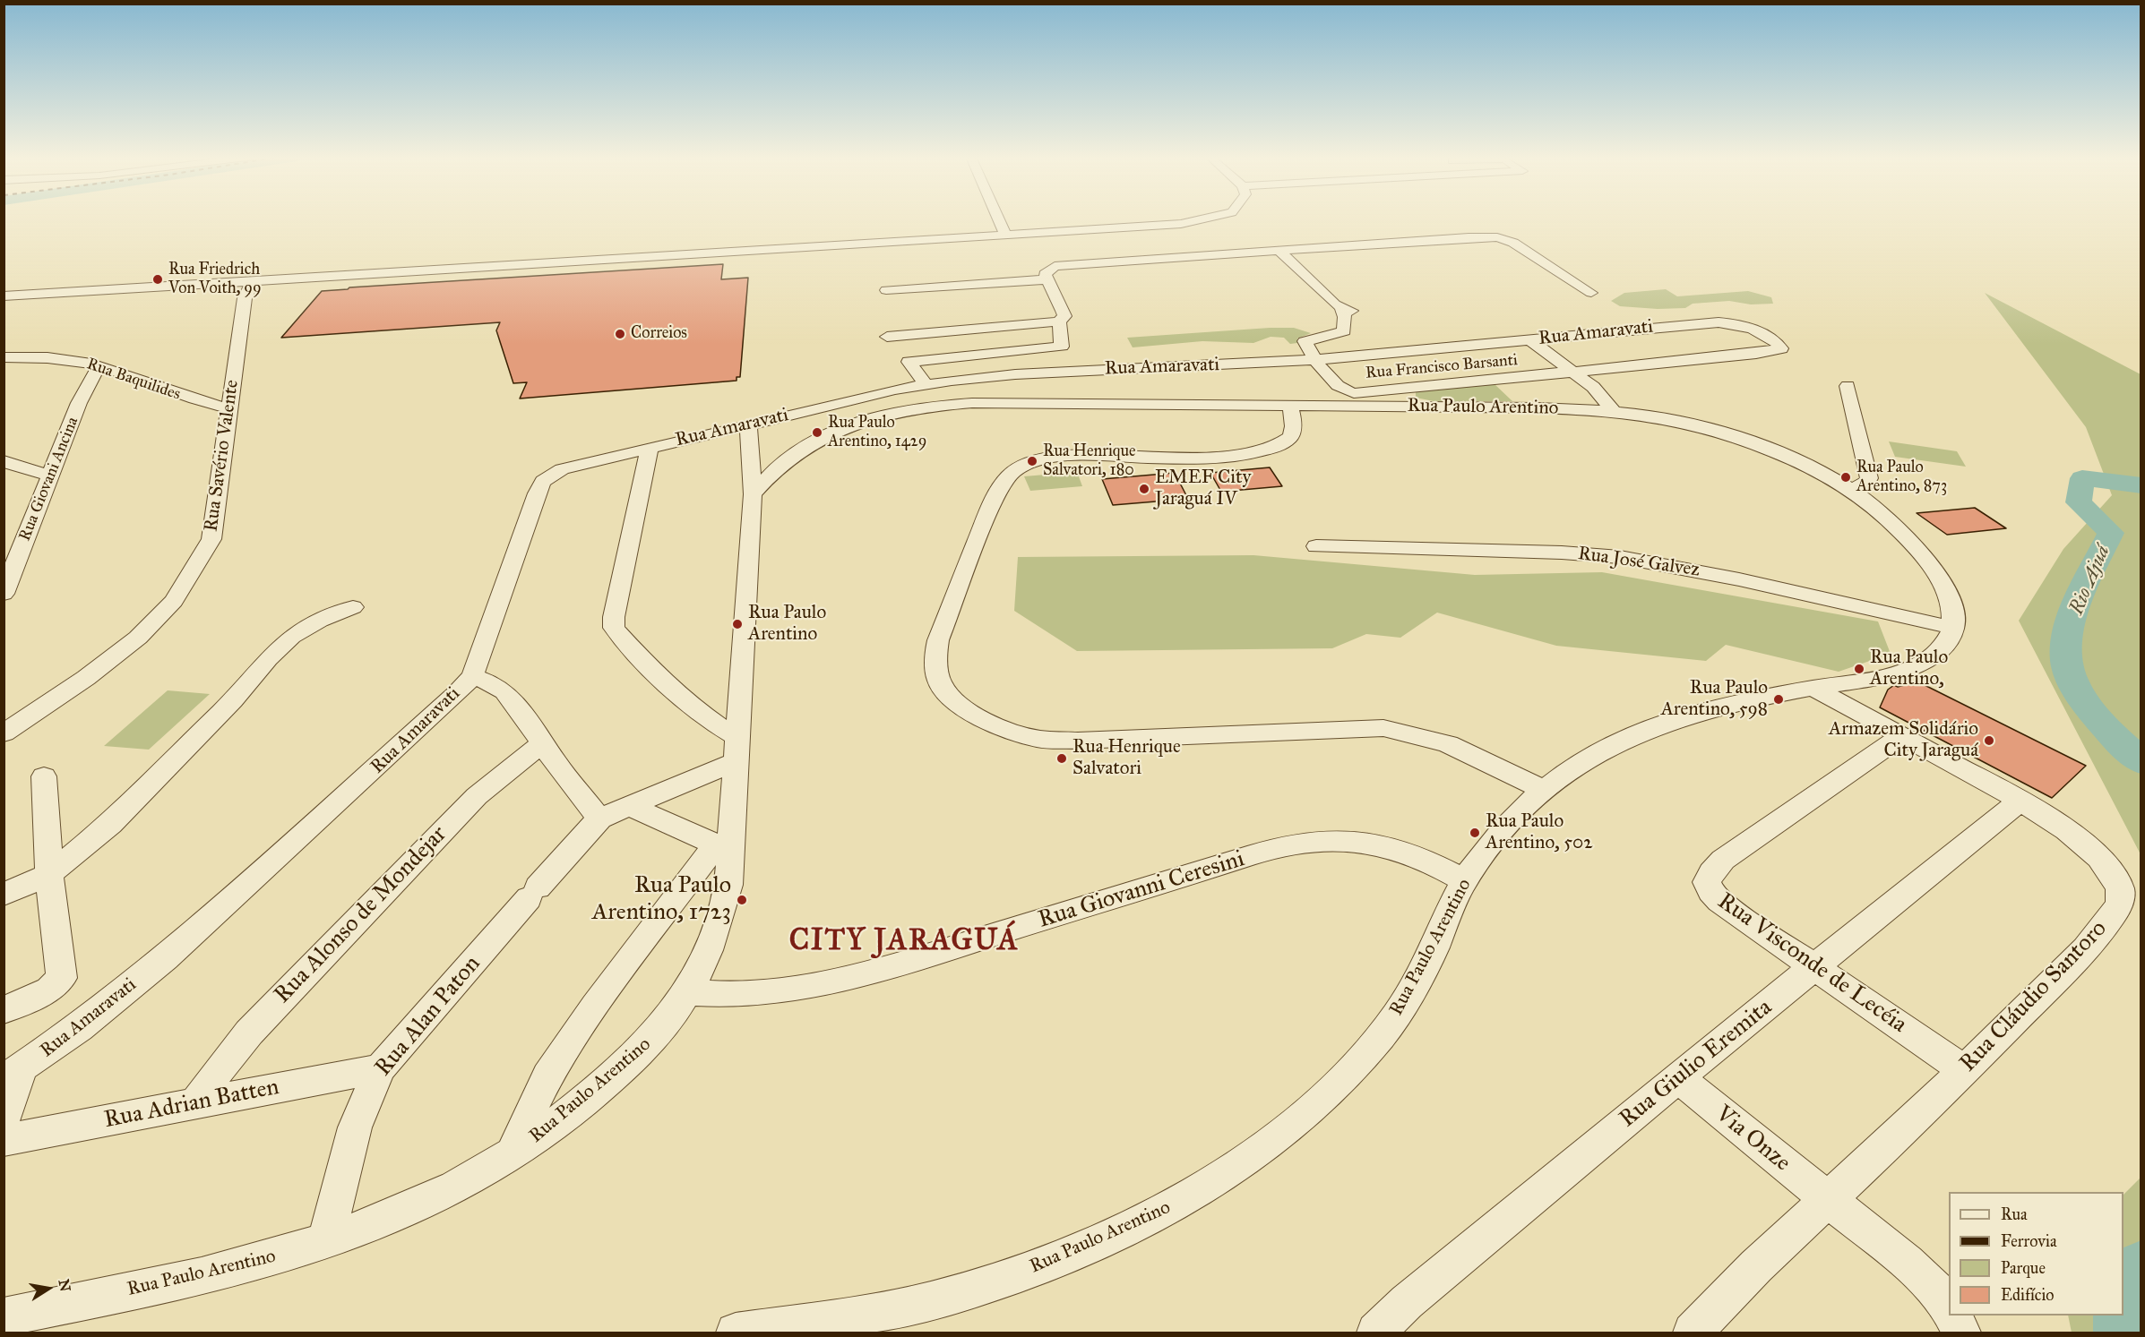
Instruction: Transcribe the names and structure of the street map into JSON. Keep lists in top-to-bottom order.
{
  "streets": {
    "street": [
      "Rua Amaravati",
      "Rua Francisco Barsanti",
      "Rua Baquilides",
      "Rua Paulo Arentino",
      "Rua Savério Valente",
      "Rua Giovani Ancina",
      "Rua José Galvez",
      "Rua Giovanni Ceresini",
      "Rua Alonso de Mondejar",
      "Rua Visconde de Lecéia",
      "Rua Cláudio Santoro",
      "Rua Alan Paton",
      "Rua Giulio Eremita",
      "Rua Adrian Batten",
      "Via Onze"
    ]
  },
  "crossings": [
    ["Rua Amaravati", "Rua Francisco Barsanti"],
    ["Rua Amaravati", "Rua Adrian Batten"],
    ["Rua Baquilides", "Rua Savério Valente"],
    ["Rua Baquilides", "Rua Giovani Ancina"],
    ["Rua Paulo Arentino", "Rua José Galvez"],
    ["Rua Paulo Arentino", "Rua Giovanni Ceresini"],
    ["Rua Paulo Arentino", "Rua Cláudio Santoro"],
    ["Rua Paulo Arentino", "Rua Alan Paton"],
    ["Rua Alonso de Mondejar", "Rua Adrian Batten"],
    ["Rua Visconde de Lecéia", "Rua Cláudio Santoro"],
    ["Rua Visconde de Lecéia", "Rua Giulio Eremita"],
    ["Rua Cláudio Santoro", "Rua Giulio Eremita"],
    ["Rua Cláudio Santoro", "Via Onze"],
    ["Rua Alan Paton", "Rua Adrian Batten"],
    ["Rua Giulio Eremita", "Via Onze"]
  ],
  "districts": ["CITY JARAGUÁ"],
  "water": ["Rio Ajuá"],
  "places": [
    "Rua Friedrich Von Voith, 99",
    "Correios",
    "Rua Paulo Arentino, 1429",
    "Rua Henrique Salvatori, 180",
    "Rua Paulo Arentino, 873",
    "EMEF City Jaraguá IV",
    "Rua Paulo Arentino",
    "Rua Paulo Arentino,",
    "Rua Paulo Arentino, 598",
    "Armazem Solidário City Jaraguá",
    "Rua Henrique Salvatori",
    "Rua Paulo Arentino, 502",
    "Rua Paulo Arentino, 1723"
  ],
  "legend": [
    "Rua",
    "Ferrovia",
    "Parque",
    "Edifício"
  ],
  "north": "right"
}
